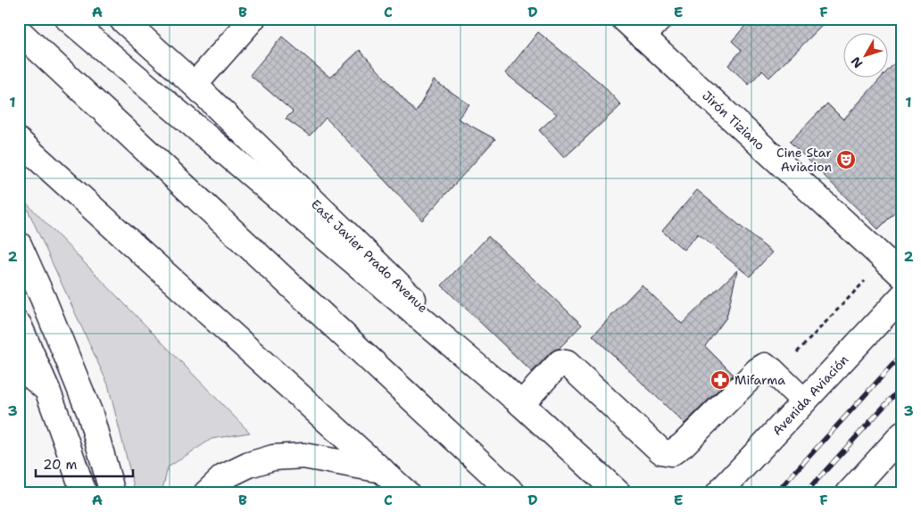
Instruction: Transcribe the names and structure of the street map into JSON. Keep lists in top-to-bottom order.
{
  "streets": {
    "main road": ["Jirón Tiziano", "East Javier Prado Avenue", "Avenida Aviación"]
  },
  "places": {
    "theatre": ["Cine Star Aviacion"],
    "pharmacy": ["Mifarma"]
  },
  "scale_bar": "20 m",
  "north": "bottom left",
  "grid": {
    "columns": [
      "A",
      "B",
      "C",
      "D",
      "E",
      "F"
    ],
    "rows": ["1", "2", "3"]
  }
}
